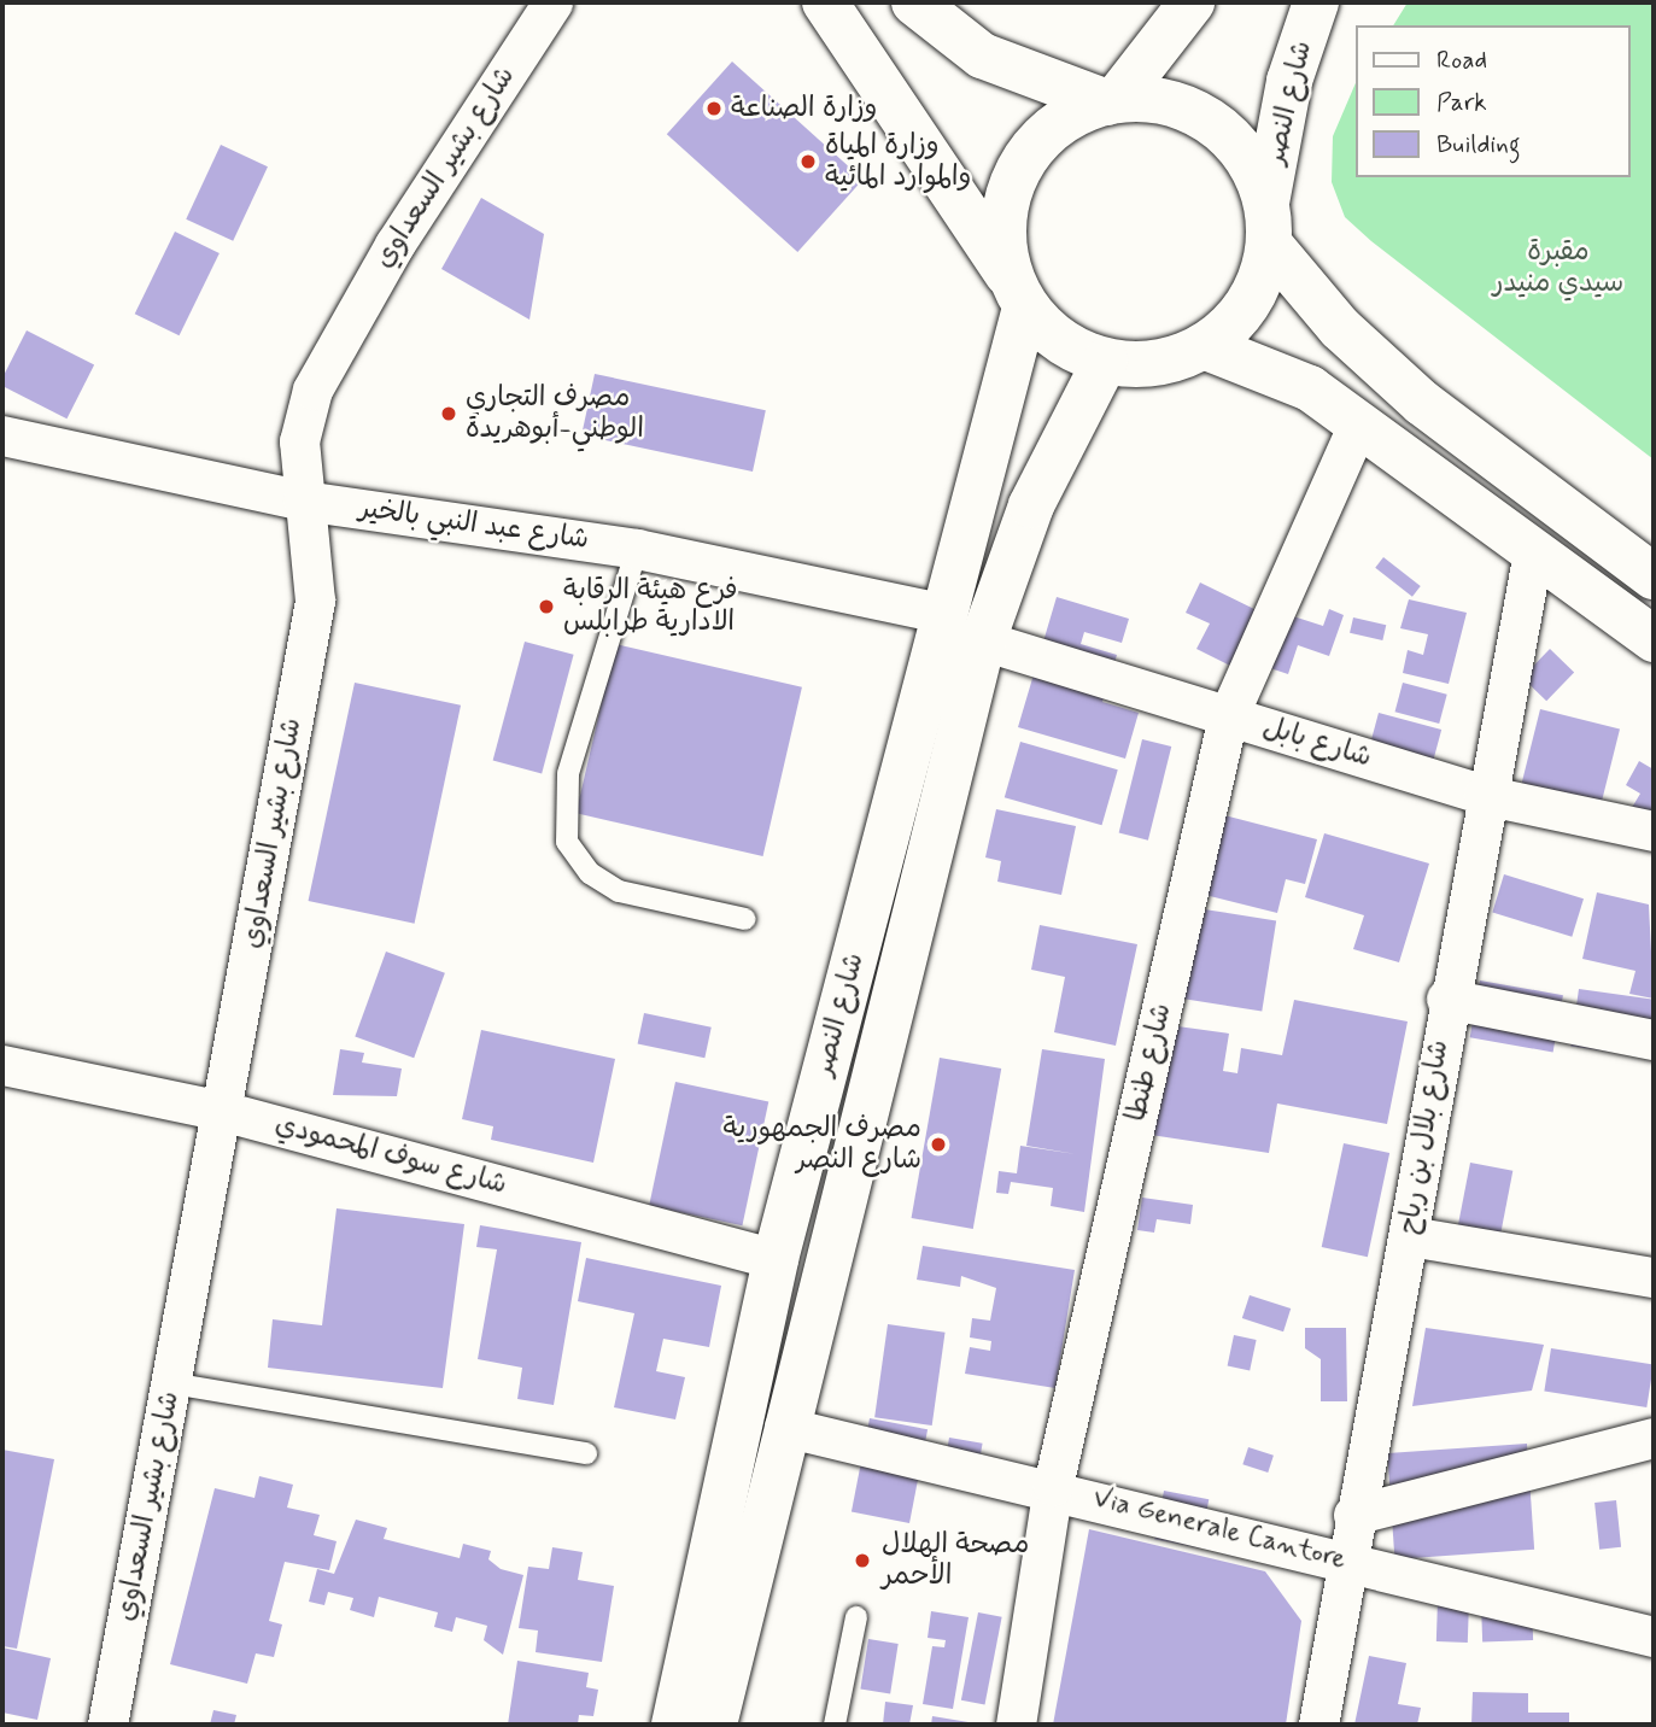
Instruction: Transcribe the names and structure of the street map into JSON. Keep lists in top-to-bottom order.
{
  "streets": {
    "main road": ["شارع النصر"],
    "street": [
      "شارع بشير السعداوي",
      "شارع عبد النبي بالخير",
      "شارع بابل",
      "شارع طنطا",
      "شارع بلال بن رباح",
      "شارع سوف المحمودي",
      "Via Generale Cantore"
    ]
  },
  "crossings": [
    ["شارع النصر", "شارع عبد النبي بالخير"],
    ["شارع النصر", "شارع بابل"],
    ["شارع النصر", "شارع سوف المحمودي"],
    ["شارع النصر", "Via Generale Cantore"],
    ["شارع بشير السعداوي", "شارع عبد النبي بالخير"],
    ["شارع بشير السعداوي", "شارع سوف المحمودي"],
    ["شارع بابل", "شارع طنطا"],
    ["شارع بابل", "شارع بلال بن رباح"],
    ["شارع طنطا", "Via Generale Cantore"],
    ["شارع بلال بن رباح", "Via Generale Cantore"]
  ],
  "parks": ["مقبرة سيدي منيدر"],
  "places": [
    "وزارة الصناعة",
    "وزارة المياة والموارد المائية",
    "مصرف التجاري الوطني-أبوهريدة",
    "فرع هيئة الرقابة الادارية طرابلس",
    "مصرف الجمهورية شارع النصر",
    "مصحة الهلال الأحمر"
  ],
  "legend": ["Road", "Park", "Building"]
}
